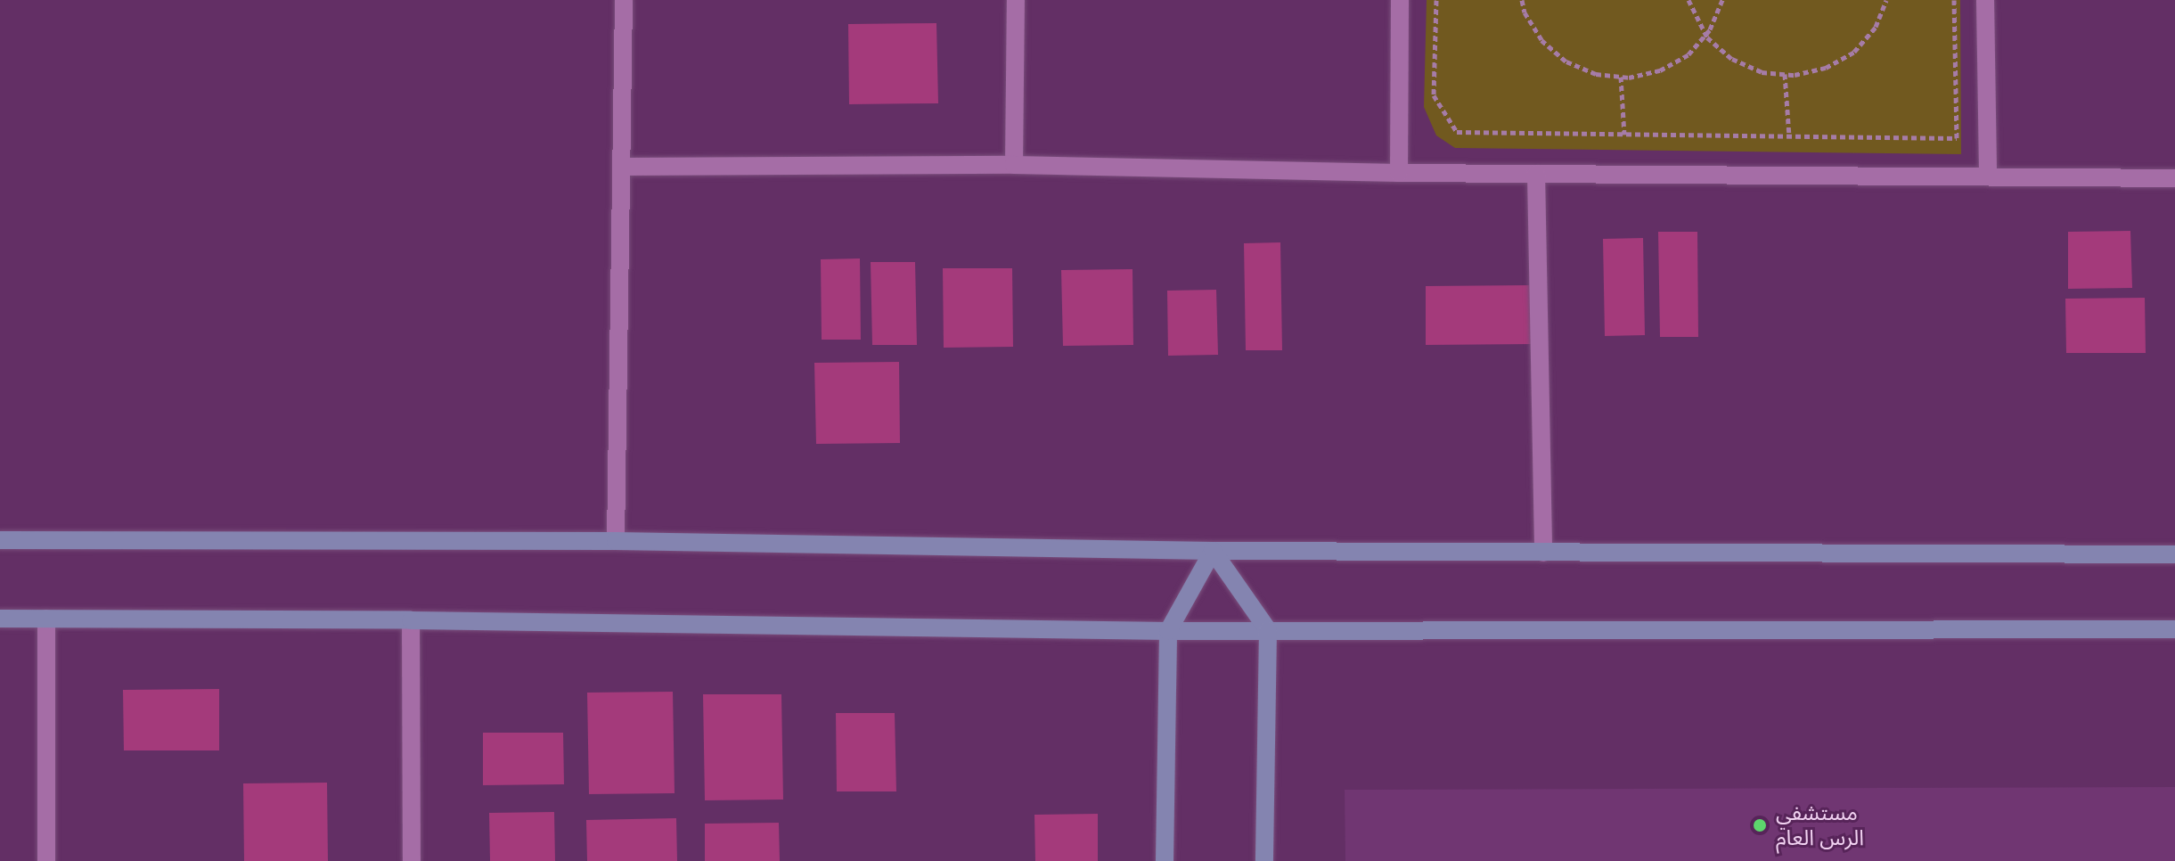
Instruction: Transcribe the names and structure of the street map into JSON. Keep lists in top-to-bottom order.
{
  "places": ["مستشفي الرس العام"]
}
